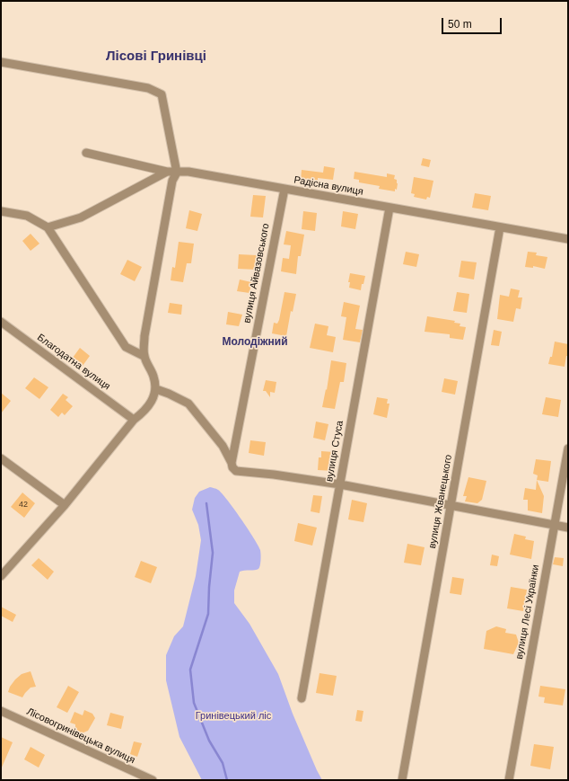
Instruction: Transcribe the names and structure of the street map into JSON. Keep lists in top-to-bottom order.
{
  "streets": {
    "street": [
      "Радісна вулиця",
      "вулиця Айвазовського",
      "Благодатна вулиця",
      "вулиця Стуса",
      "вулиця Жванецького",
      "вулиця Лесі Українки",
      "Лісовогринівецька вулиця"
    ]
  },
  "crossings": [
    ["Радісна вулиця", "вулиця Айвазовського"],
    ["Радісна вулиця", "вулиця Стуса"],
    ["Радісна вулиця", "вулиця Жванецького"]
  ],
  "districts": ["Лісові Гринівці", "Молодіжний"],
  "parks": ["Гринівецький ліс"],
  "house_numbers": ["42"],
  "scale_bar": "50 m"
}
